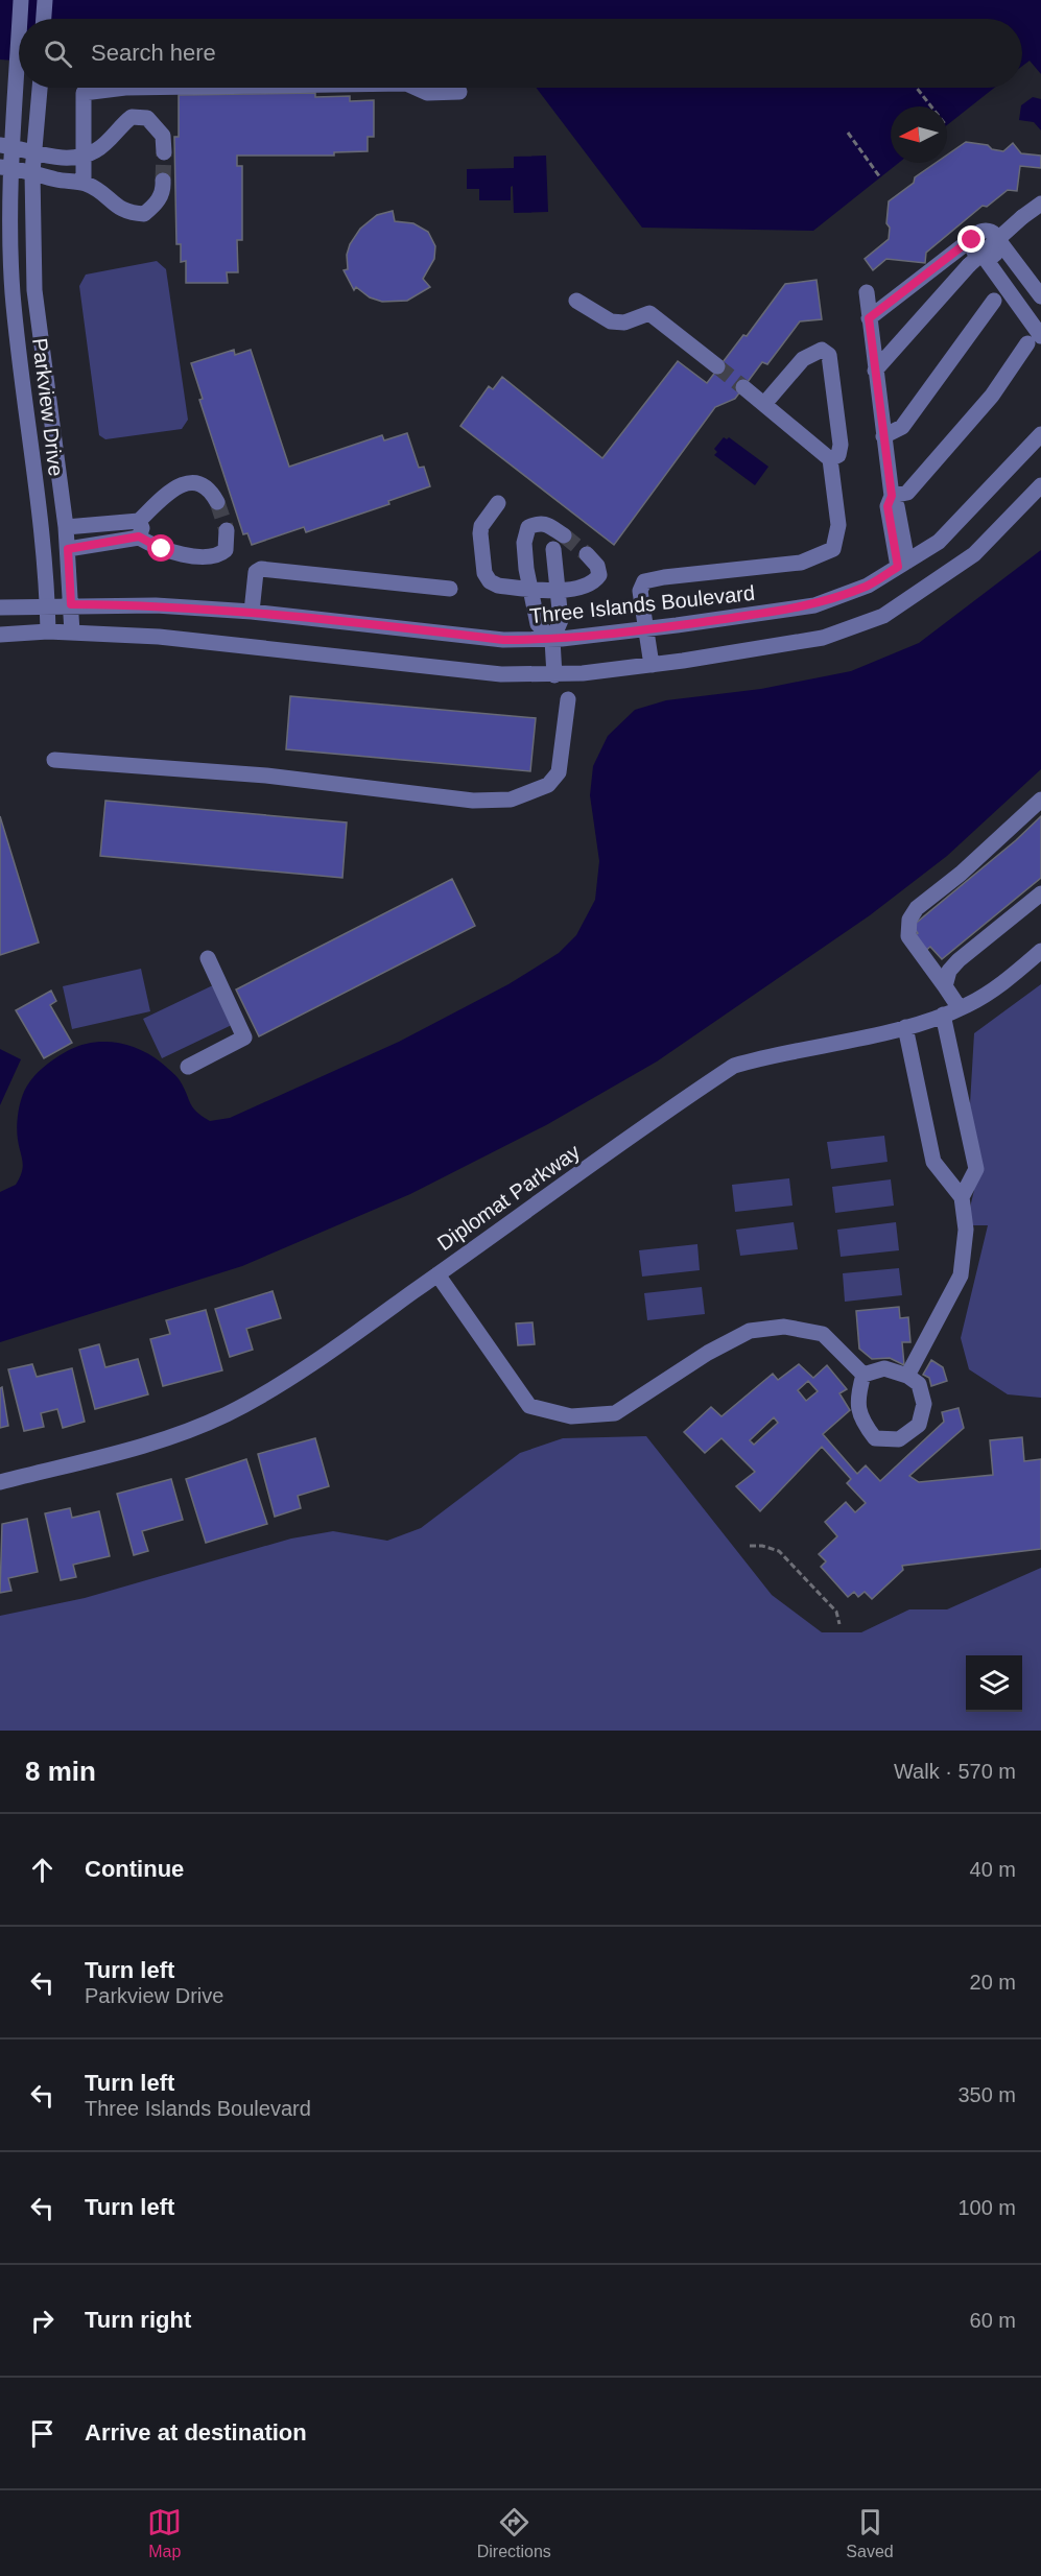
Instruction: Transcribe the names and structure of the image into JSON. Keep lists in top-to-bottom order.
{
  "streets": {
    "street": ["Parkview Drive", "Three Islands Boulevard", "Diplomat Parkway"]
  },
  "crossings": [
    ["Parkview Drive", "Three Islands Boulevard"]
  ],
  "north": "left",
  "page": {
    "search": "Search here",
    "heading": ["8 min", "Walk · 570 m"],
    "list": [
      ["Continue", "40 m"],
      ["Turn left", "Parkview Drive", "20 m"],
      ["Turn left", "Three Islands Boulevard", "350 m"],
      ["Turn left", "100 m"],
      ["Turn right", "60 m"],
      "Arrive at destination"
    ],
    "nav": ["Map", "Directions", "Saved"]
  }
}
